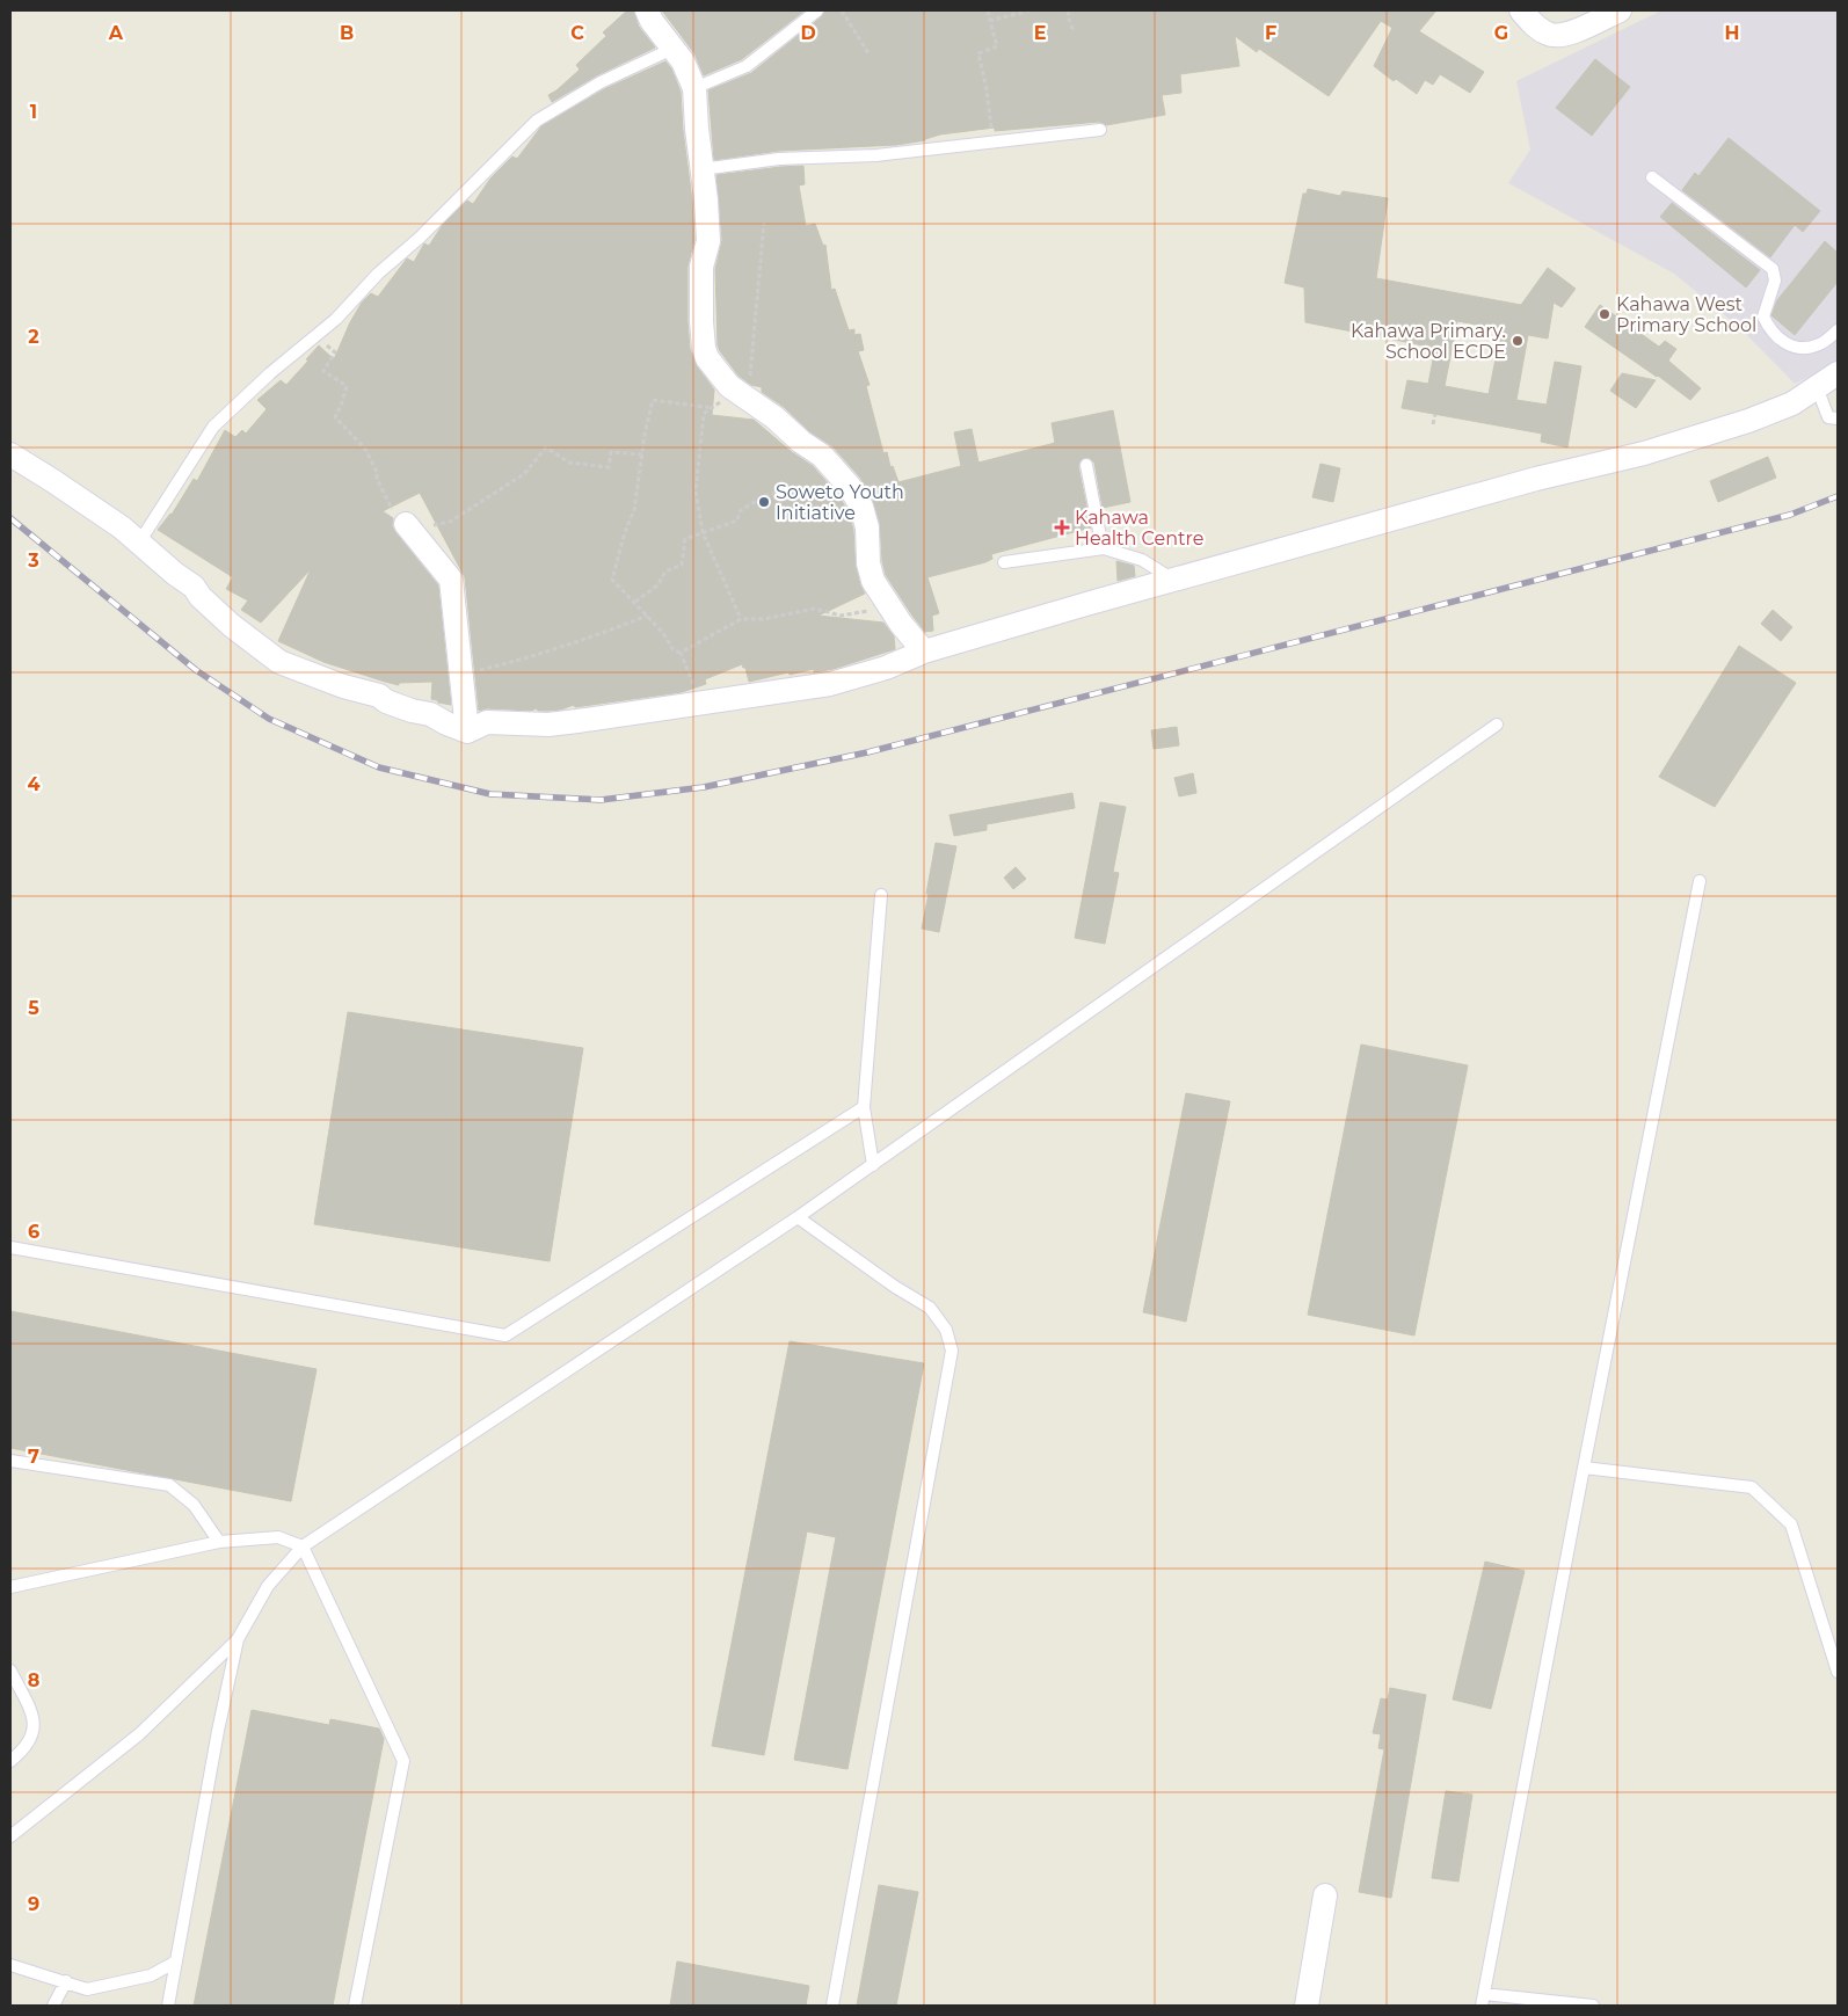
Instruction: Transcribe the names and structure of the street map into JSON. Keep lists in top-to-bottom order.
{
  "places": {
    "other": ["Kahawa West Primary School", "Kahawa Primary. School ECDE", "Soweto Youth Initiative"],
    "health": ["Kahawa Health Centre"]
  },
  "grid": {
    "columns": [
      "A",
      "B",
      "C",
      "D",
      "E",
      "F",
      "G",
      "H"
    ],
    "rows": [
      "1",
      "2",
      "3",
      "4",
      "5",
      "6",
      "7",
      "8",
      "9"
    ]
  }
}
